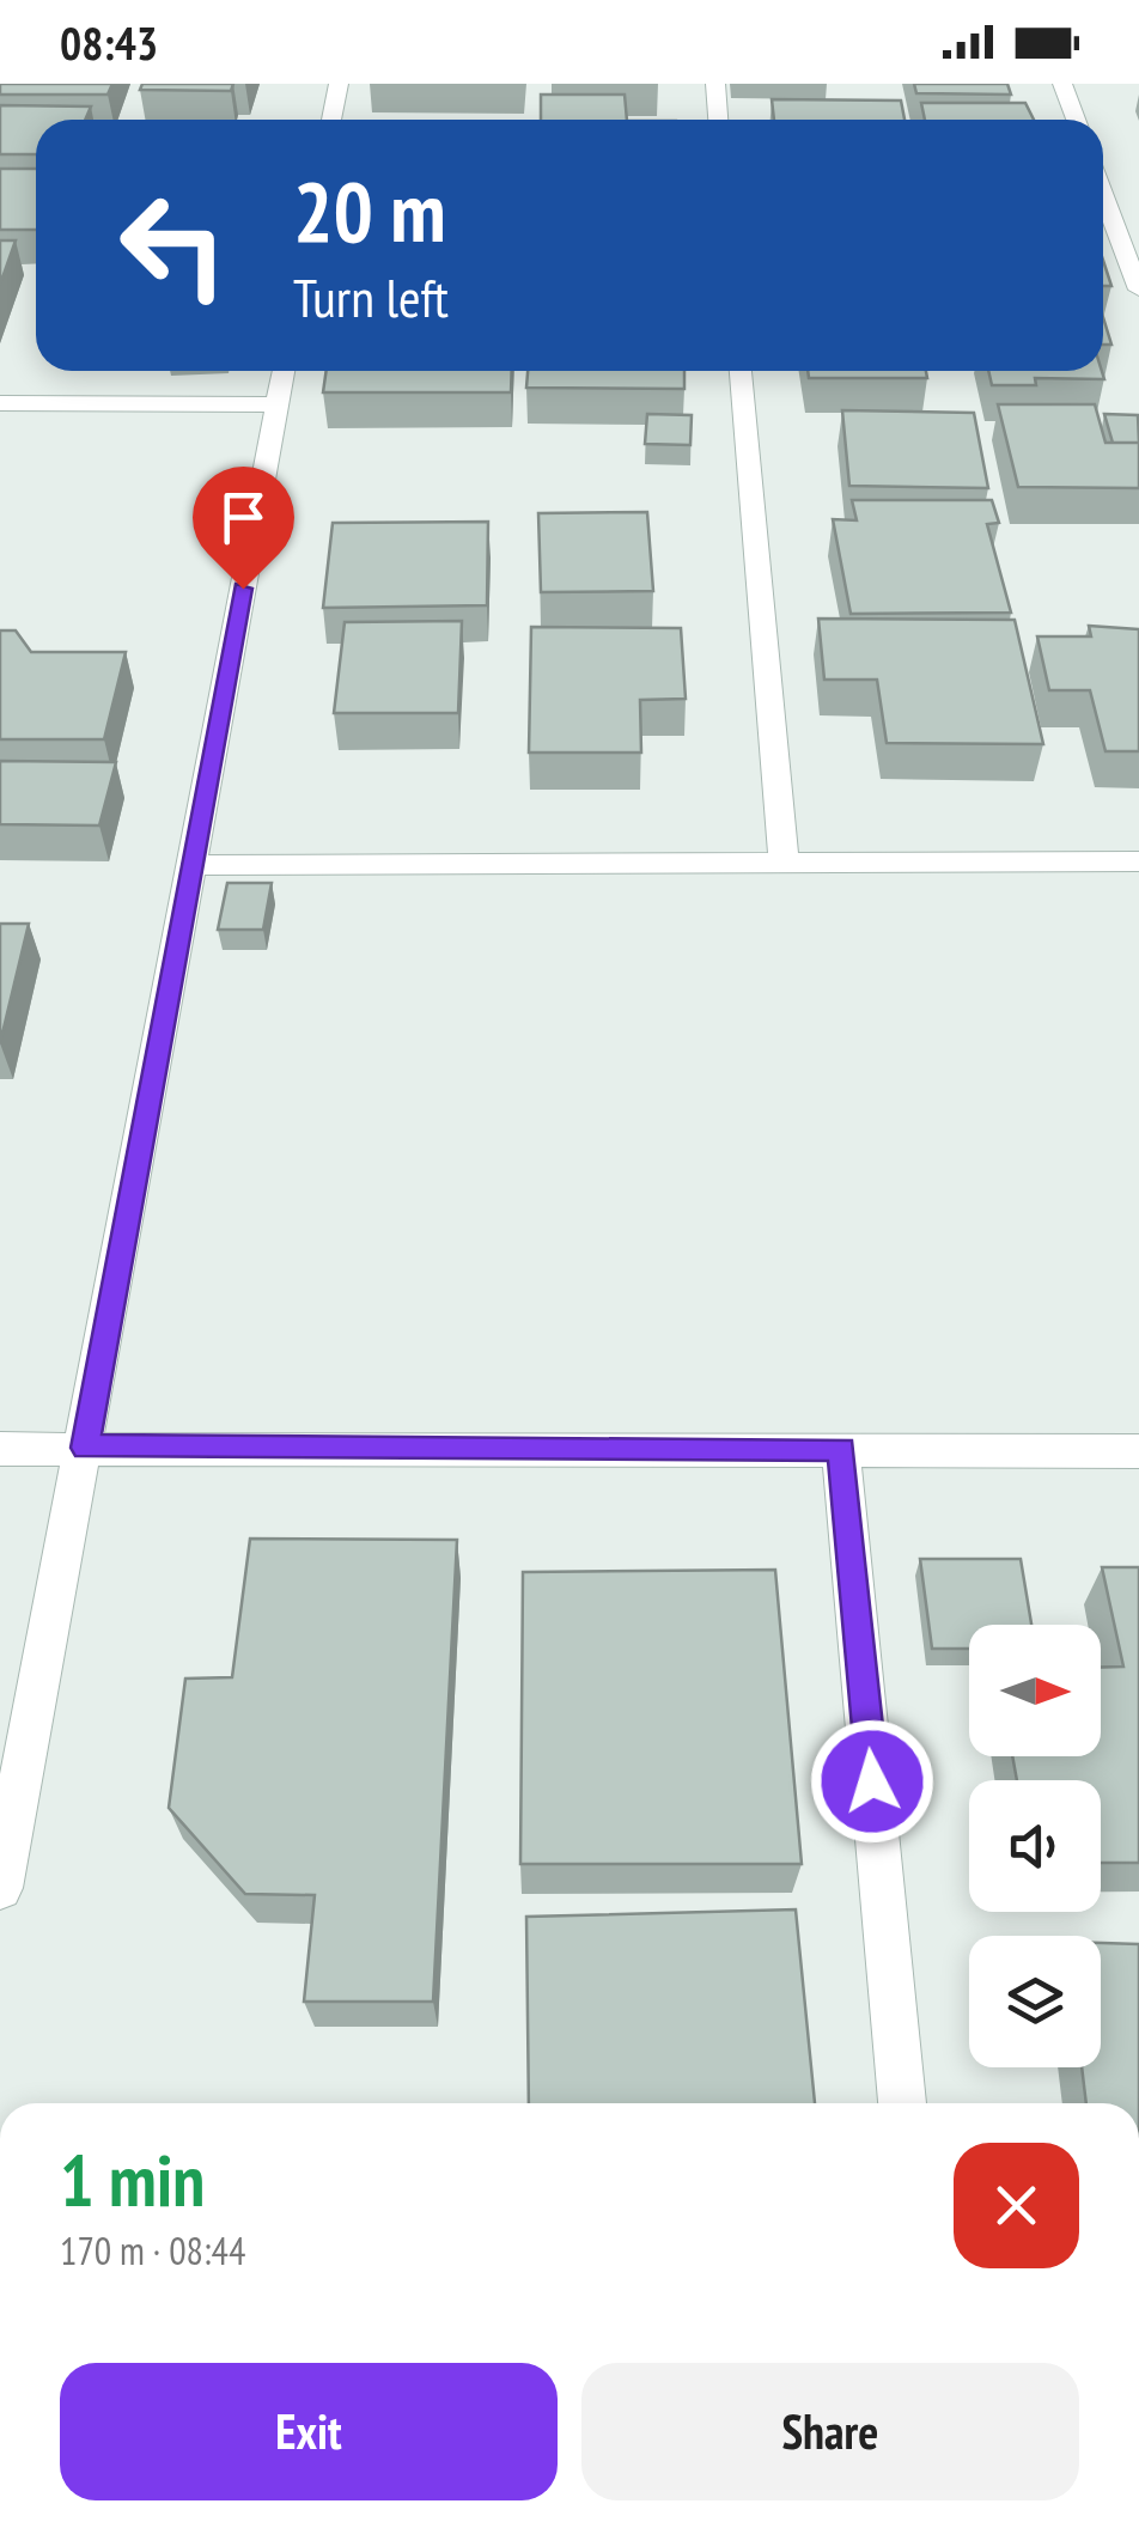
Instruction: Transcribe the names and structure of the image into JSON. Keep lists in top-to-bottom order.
{
  "north": "right",
  "page": {
    "status": "08:43",
    "turn": ["20 m", "Turn left"],
    "heading": ["1 min", "170 m · 08:44"],
    "buttons": ["Exit", "Share"]
  }
}
